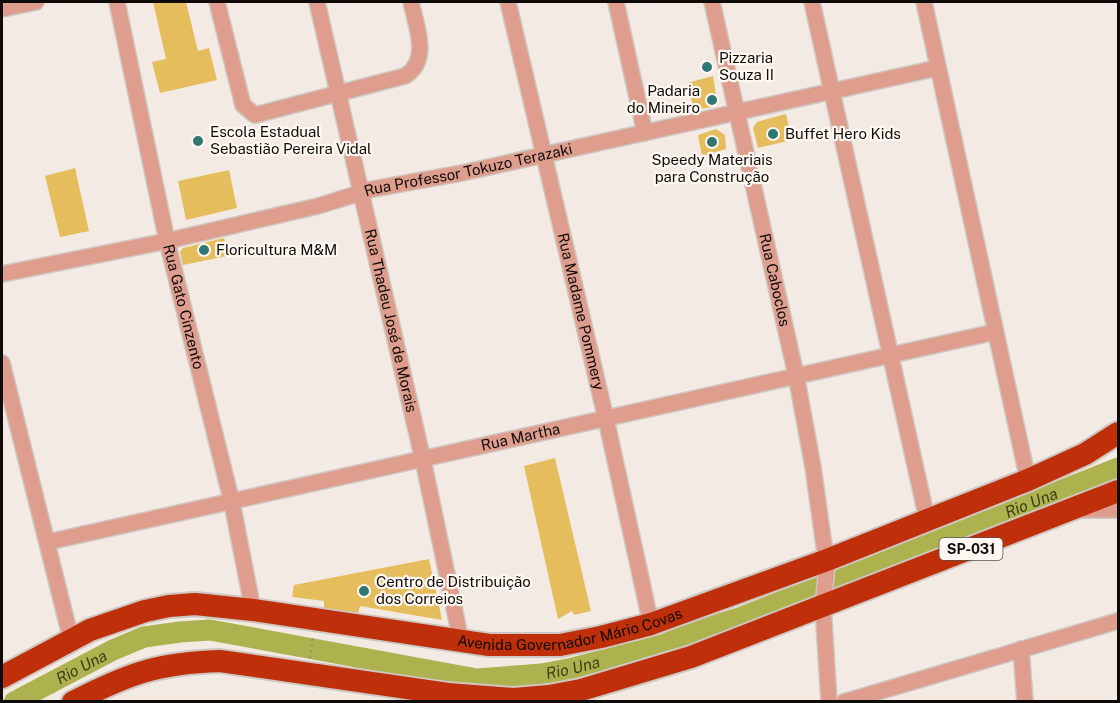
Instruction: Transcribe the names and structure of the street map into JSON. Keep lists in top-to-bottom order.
{
  "streets": {
    "highway": ["SP-031", "Avenida Governador Mário Covas"],
    "street": [
      "Rua Professor Tokuzo Terazaki",
      "Rua Caboclos",
      "Rua Gato Cinzento",
      "Rua Madame Pommery",
      "Rua Thadeu José de Morais",
      "Rua Martha"
    ]
  },
  "crossings": [
    ["Rua Professor Tokuzo Terazaki", "Rua Caboclos"],
    ["Rua Professor Tokuzo Terazaki", "Rua Gato Cinzento"],
    ["Rua Professor Tokuzo Terazaki", "Rua Madame Pommery"],
    ["Rua Professor Tokuzo Terazaki", "Rua Thadeu José de Morais"],
    ["Rua Caboclos", "Rua Martha"],
    ["Rua Caboclos", "SP-031"],
    ["Rua Caboclos", "Avenida Governador Mário Covas"],
    ["Rua Gato Cinzento", "Rua Martha"],
    ["Rua Gato Cinzento", "Avenida Governador Mário Covas"],
    ["Rua Madame Pommery", "Rua Martha"],
    ["Rua Madame Pommery", "Avenida Governador Mário Covas"],
    ["Rua Thadeu José de Morais", "Rua Martha"],
    ["Rua Thadeu José de Morais", "Avenida Governador Mário Covas"]
  ],
  "water": ["Rio Una"],
  "places": [
    "Pizzaria Souza II",
    "Padaria do Mineiro",
    "Buffet Hero Kids",
    "Escola Estadual Sebastião Pereira Vidal",
    "Speedy Materiais para Construção",
    "Floricultura M&M",
    "Centro de Distribuição dos Correios"
  ]
}
